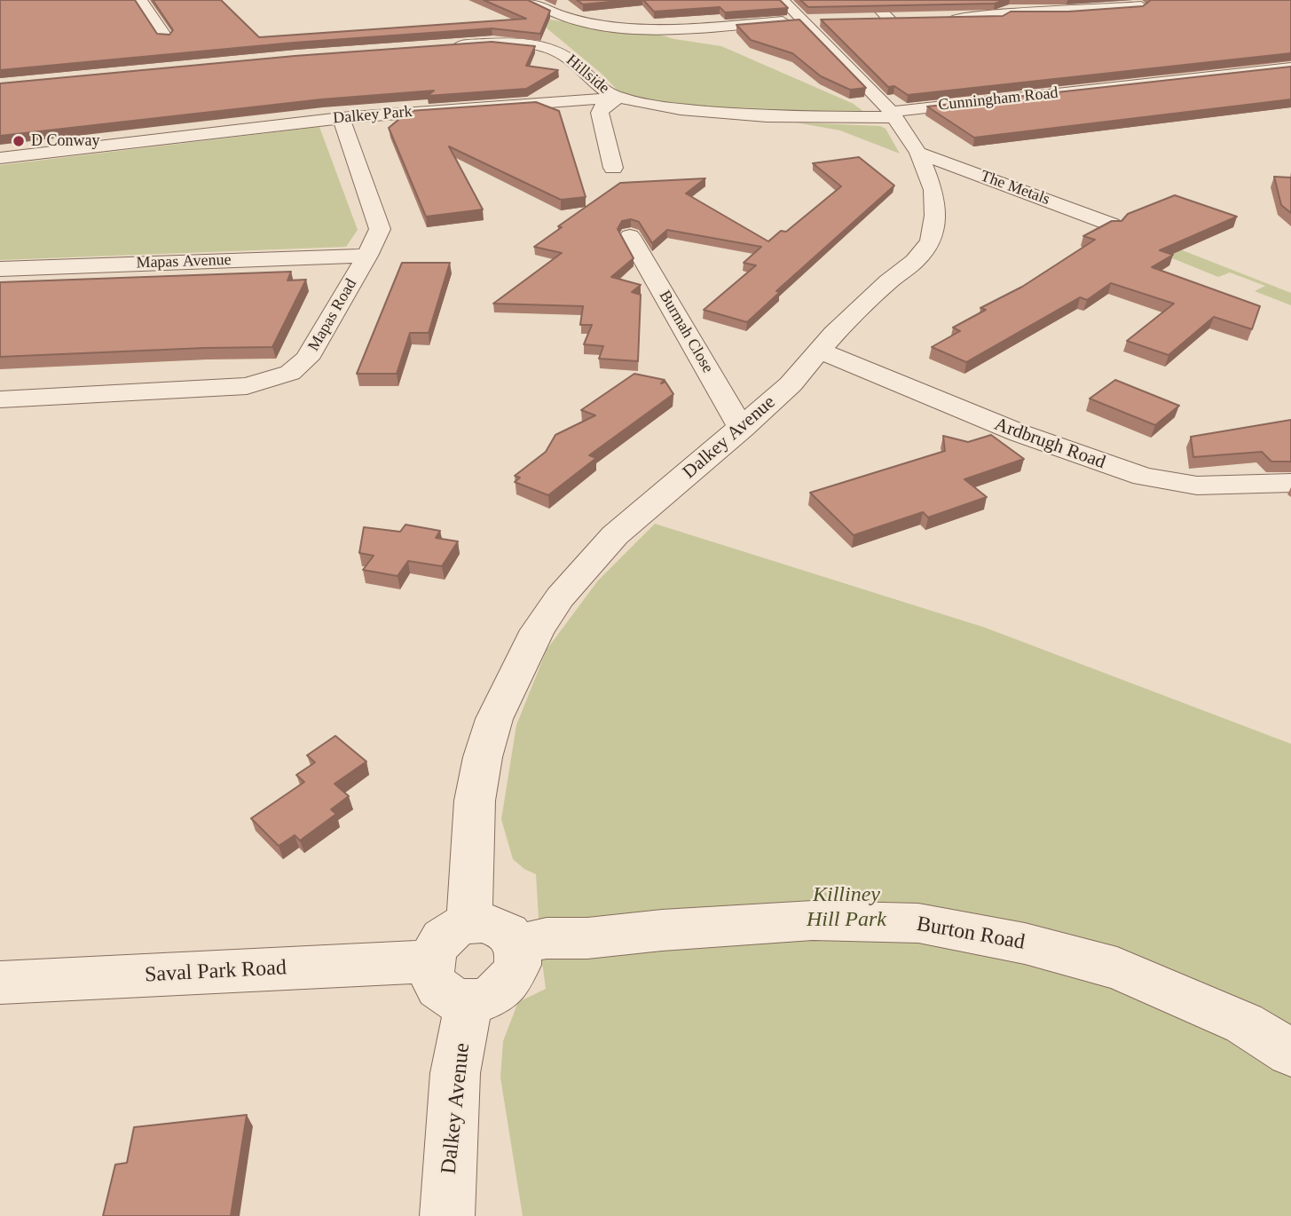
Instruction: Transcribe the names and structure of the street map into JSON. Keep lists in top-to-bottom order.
{
  "streets": {
    "street": [
      "Hillside",
      "Cunningham Road",
      "Dalkey Park",
      "The Metals",
      "Mapas Avenue",
      "Mapas Road",
      "Burmah Close",
      "Dalkey Avenue",
      "Ardbrugh Road",
      "Burton Road",
      "Saval Park Road"
    ]
  },
  "crossings": [
    ["Hillside", "Dalkey Park"],
    ["Cunningham Road", "Dalkey Park"],
    ["Cunningham Road", "Dalkey Avenue"],
    ["Dalkey Park", "Mapas Road"],
    ["Dalkey Park", "Dalkey Avenue"],
    ["The Metals", "Dalkey Avenue"],
    ["Mapas Avenue", "Mapas Road"],
    ["Burmah Close", "Dalkey Avenue"],
    ["Dalkey Avenue", "Ardbrugh Road"],
    ["Dalkey Avenue", "Burton Road"],
    ["Dalkey Avenue", "Saval Park Road"],
    ["Burton Road", "Saval Park Road"]
  ],
  "parks": ["Killiney Hill Park"],
  "places": ["D Conway"]
}
